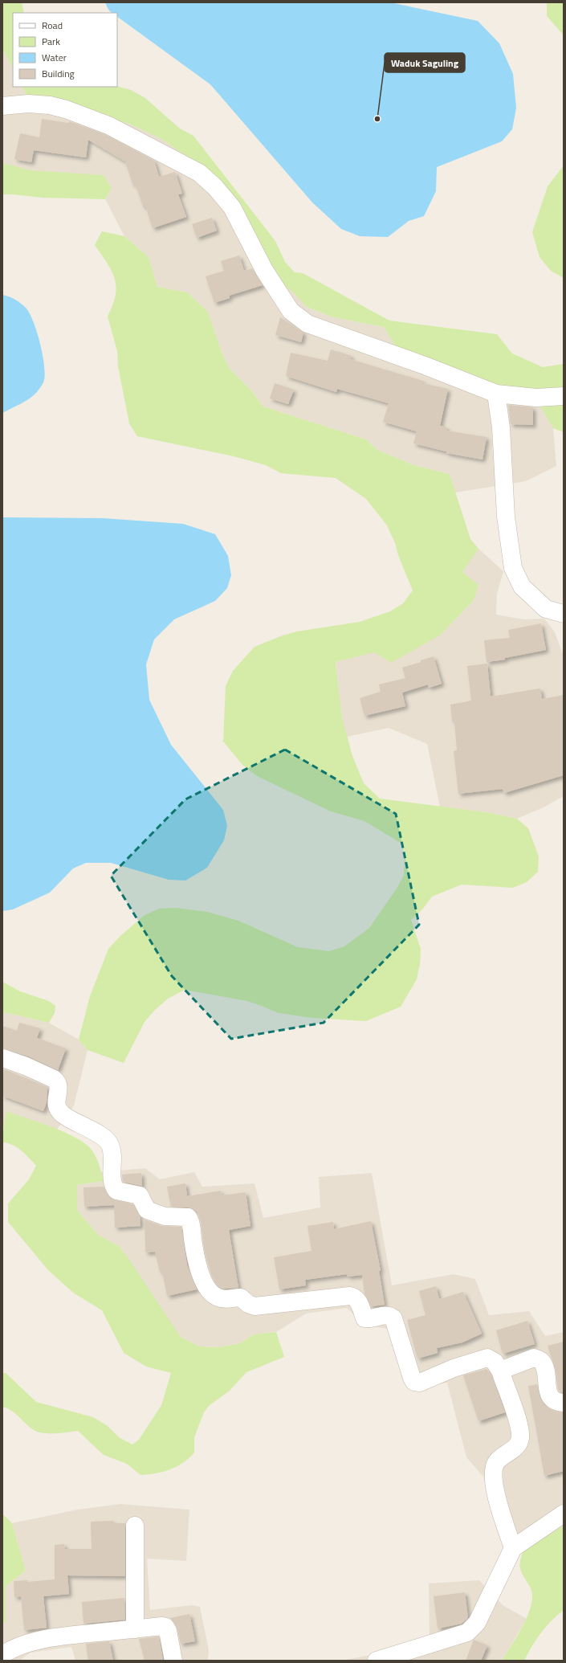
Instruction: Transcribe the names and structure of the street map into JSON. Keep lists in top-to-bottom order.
{
  "places": ["Waduk Saguling"],
  "legend": [
    "Road",
    "Park",
    "Water",
    "Building"
  ]
}
